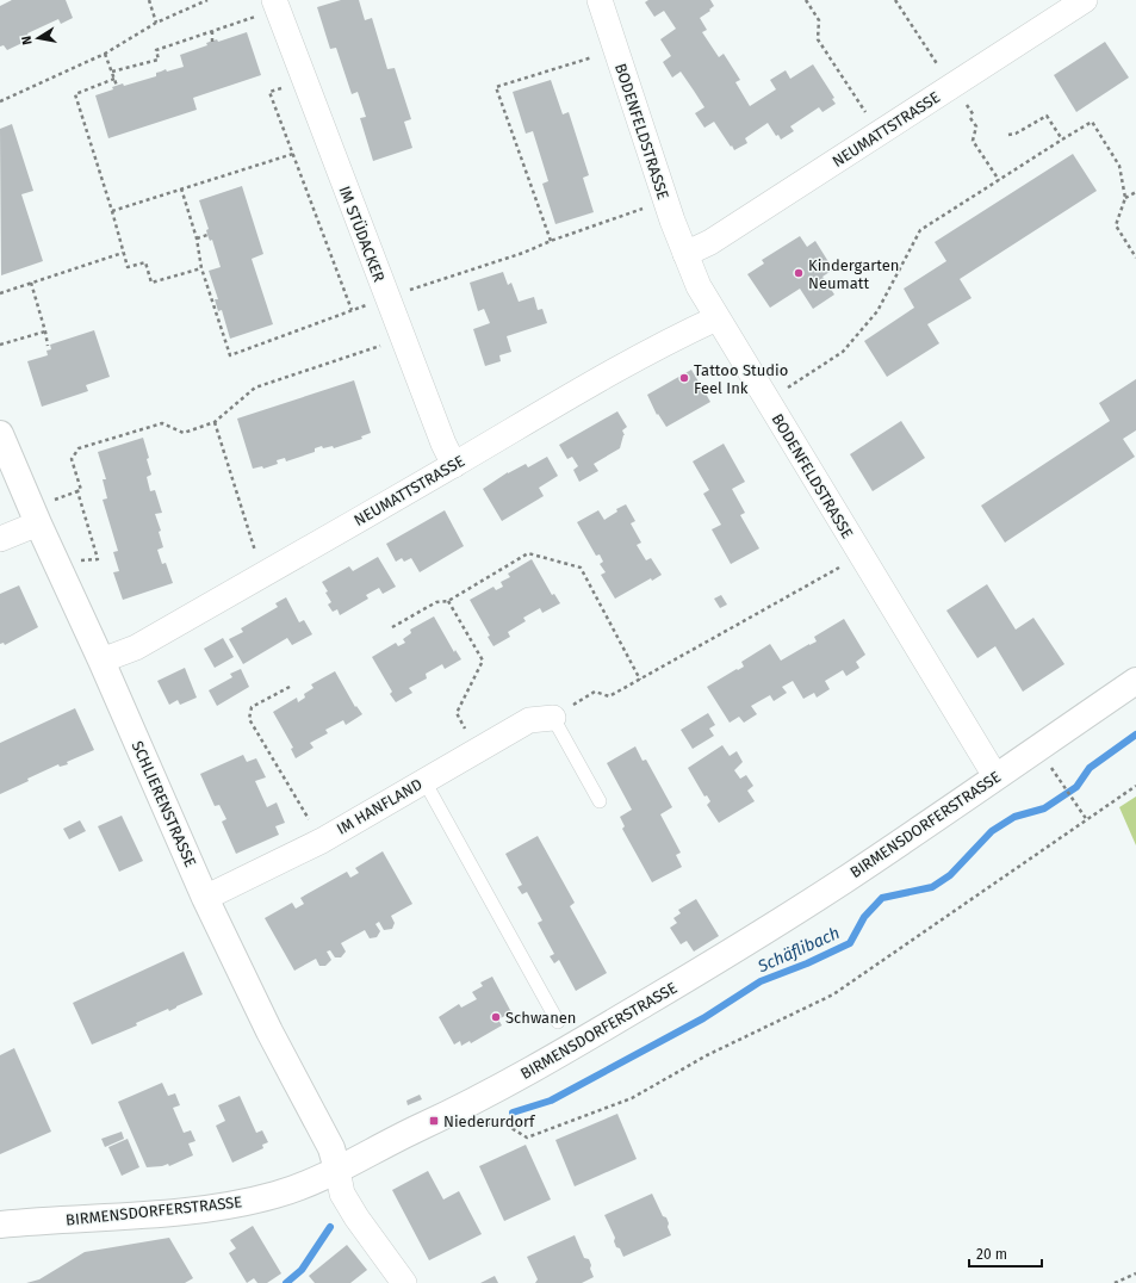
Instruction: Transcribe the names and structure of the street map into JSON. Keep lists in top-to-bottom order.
{
  "streets": {
    "main road": ["SCHLIERENSTRASSE", "BIRMENSDORFERSTRASSE"],
    "street": [
      "NEUMATTSTRASSE",
      "BODENFELDSTRASSE",
      "IM STÜDACKER",
      "IM HANFLAND"
    ]
  },
  "crossings": [
    ["NEUMATTSTRASSE", "BODENFELDSTRASSE"],
    ["NEUMATTSTRASSE", "IM STÜDACKER"],
    ["NEUMATTSTRASSE", "SCHLIERENSTRASSE"],
    ["BODENFELDSTRASSE", "BIRMENSDORFERSTRASSE"],
    ["SCHLIERENSTRASSE", "IM HANFLAND"],
    ["SCHLIERENSTRASSE", "BIRMENSDORFERSTRASSE"]
  ],
  "water": ["Schäflibach"],
  "places": {
    "other": ["Kindergarten Neumatt", "Tattoo Studio Feel Ink", "Schwanen"],
    "transit": ["Niederurdorf"]
  },
  "scale_bar": "20 m",
  "north": "left"
}
